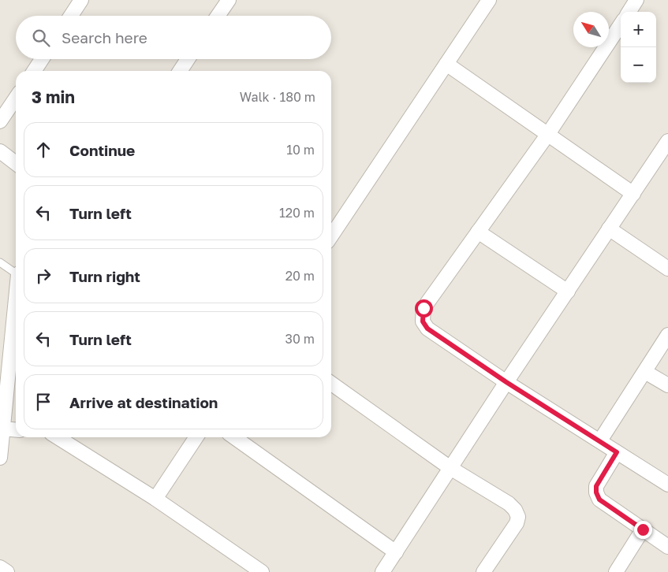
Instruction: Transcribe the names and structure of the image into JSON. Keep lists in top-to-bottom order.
{
  "north": "top left",
  "page": {
    "map_buttons": ["+", "−"],
    "search": "Search here",
    "heading": ["3 min", "Walk · 180 m"],
    "list": [
      ["Continue", "10 m"],
      ["Turn left", "120 m"],
      ["Turn right", "20 m"],
      ["Turn left", "30 m"],
      "Arrive at destination"
    ]
  }
}
